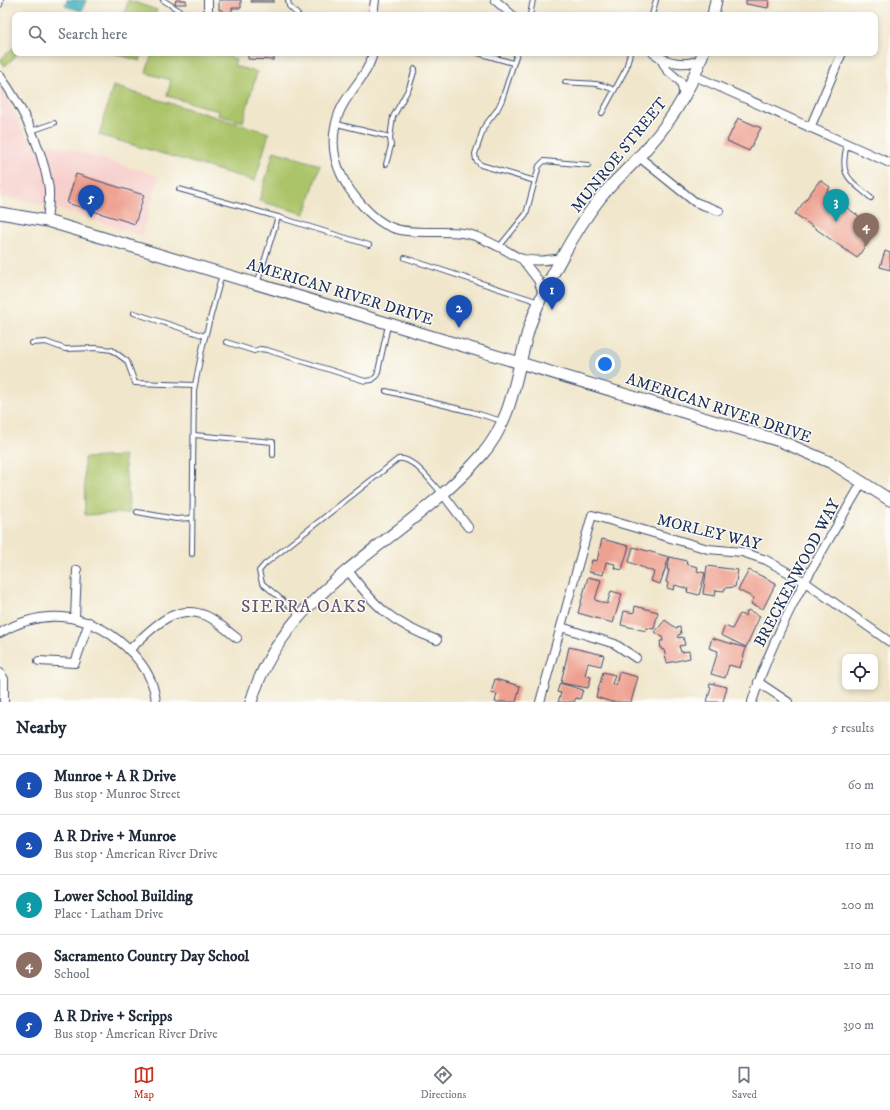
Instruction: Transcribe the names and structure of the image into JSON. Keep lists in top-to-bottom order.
{
  "streets": {
    "street": [
      "MUNROE STREET",
      "AMERICAN RIVER DRIVE",
      "MORLEY WAY",
      "BRECKENWOOD WAY"
    ]
  },
  "crossings": [
    ["MUNROE STREET", "AMERICAN RIVER DRIVE"],
    ["AMERICAN RIVER DRIVE", "BRECKENWOOD WAY"],
    ["MORLEY WAY", "BRECKENWOOD WAY"]
  ],
  "districts": ["SIERRA OAKS"],
  "page": {
    "search": "Search here",
    "pins": [
      "5",
      "3",
      "4",
      "1",
      "2"
    ],
    "heading": ["Nearby", "5 results"],
    "list": [
      {
        "mark": "1",
        "name": "Munroe + A R Drive",
        "note": "Bus stop · Munroe Street",
        "value": "60 m"
      },
      {
        "mark": "2",
        "name": "A R Drive + Munroe",
        "note": "Bus stop · American River Drive",
        "value": "110 m"
      },
      {
        "mark": "3",
        "name": "Lower School Building",
        "note": "Place · Latham Drive",
        "value": "200 m"
      },
      {
        "mark": "4",
        "name": "Sacramento Country Day School",
        "note": "School",
        "value": "210 m"
      },
      {
        "mark": "5",
        "name": "A R Drive + Scripps",
        "note": "Bus stop · American River Drive",
        "value": "390 m"
      }
    ],
    "nav": ["Map", "Directions", "Saved"]
  }
}
